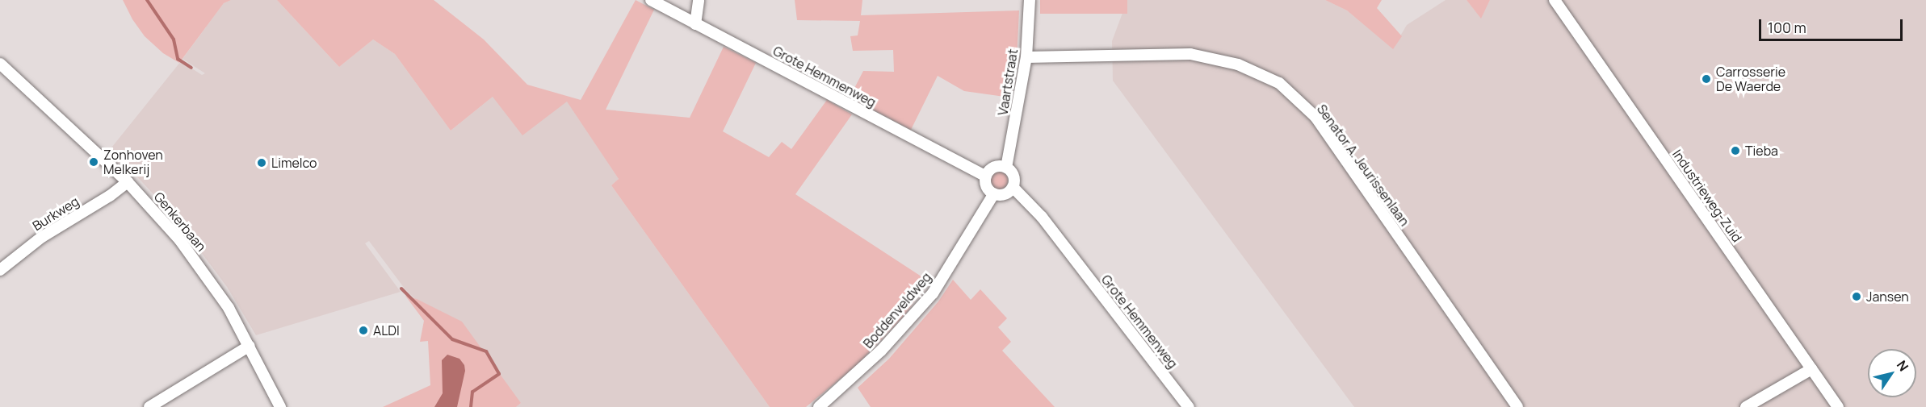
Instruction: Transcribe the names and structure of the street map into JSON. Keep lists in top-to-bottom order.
{
  "streets": {
    "street": [
      "Grote Hemmenweg",
      "Vaartstraat",
      "Senator A. Jeurissenlaan",
      "Industrieweg-Zuid",
      "Burkweg",
      "Genkerbaan",
      "Boddenveldweg"
    ]
  },
  "crossings": [
    ["Grote Hemmenweg", "Vaartstraat"],
    ["Grote Hemmenweg", "Boddenveldweg"],
    ["Vaartstraat", "Senator A. Jeurissenlaan"],
    ["Vaartstraat", "Boddenveldweg"],
    ["Burkweg", "Genkerbaan"]
  ],
  "places": [
    "Carrosserie De Waerde",
    "Tieba",
    "Zonhoven Melkerij",
    "Limelco",
    "Jansen",
    "ALDI"
  ],
  "scale_bar": "100 m",
  "north": "top right"
}
